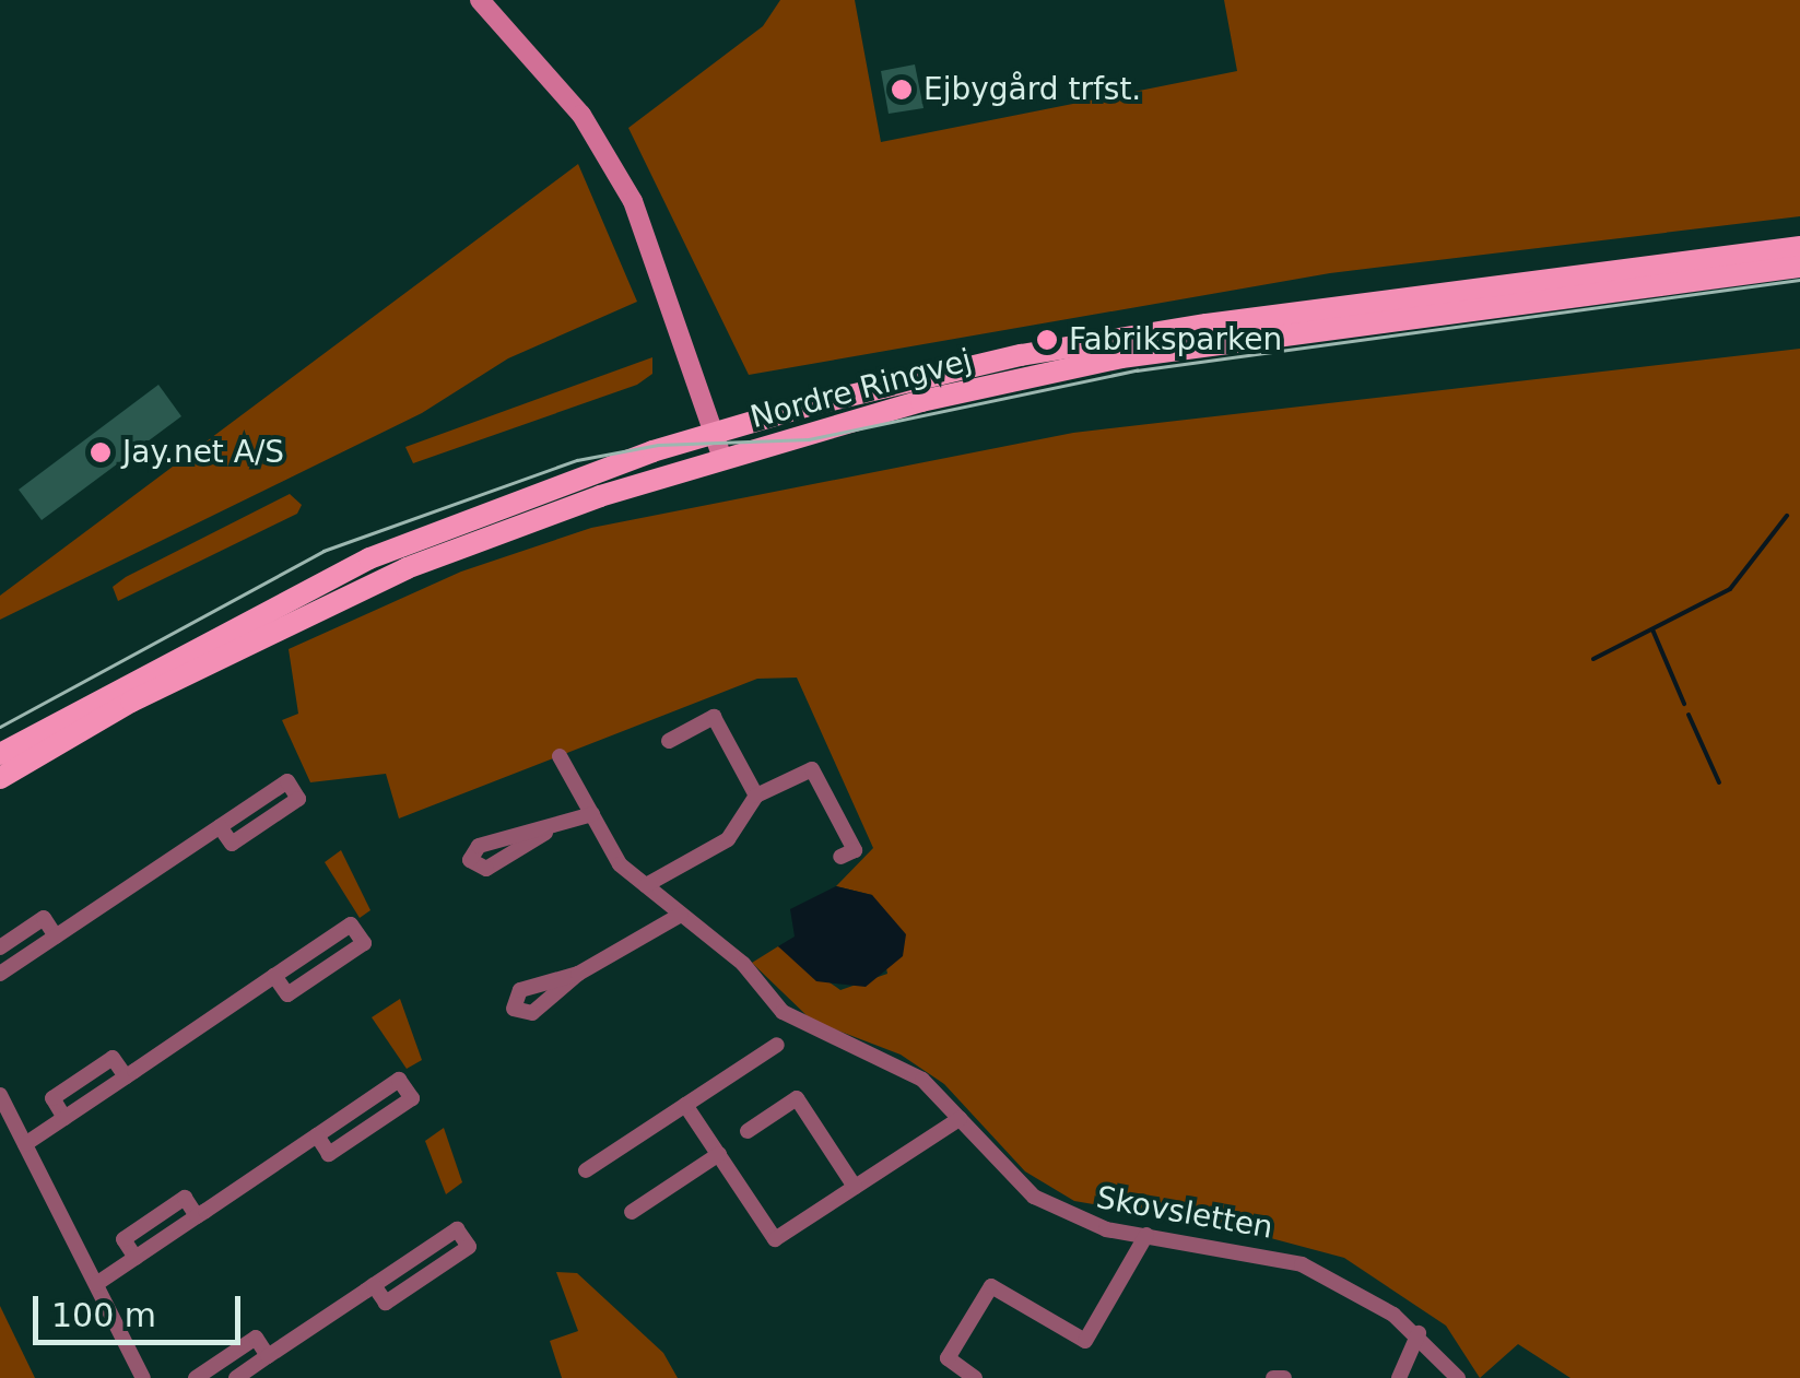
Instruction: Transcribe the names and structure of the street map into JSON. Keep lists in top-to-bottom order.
{
  "streets": {
    "main road": ["Nordre Ringvej"],
    "street": ["Skovsletten"]
  },
  "places": ["Ejbygård trfst.", "Fabriksparken", "Jay.net A/S"],
  "scale_bar": "100 m"
}
